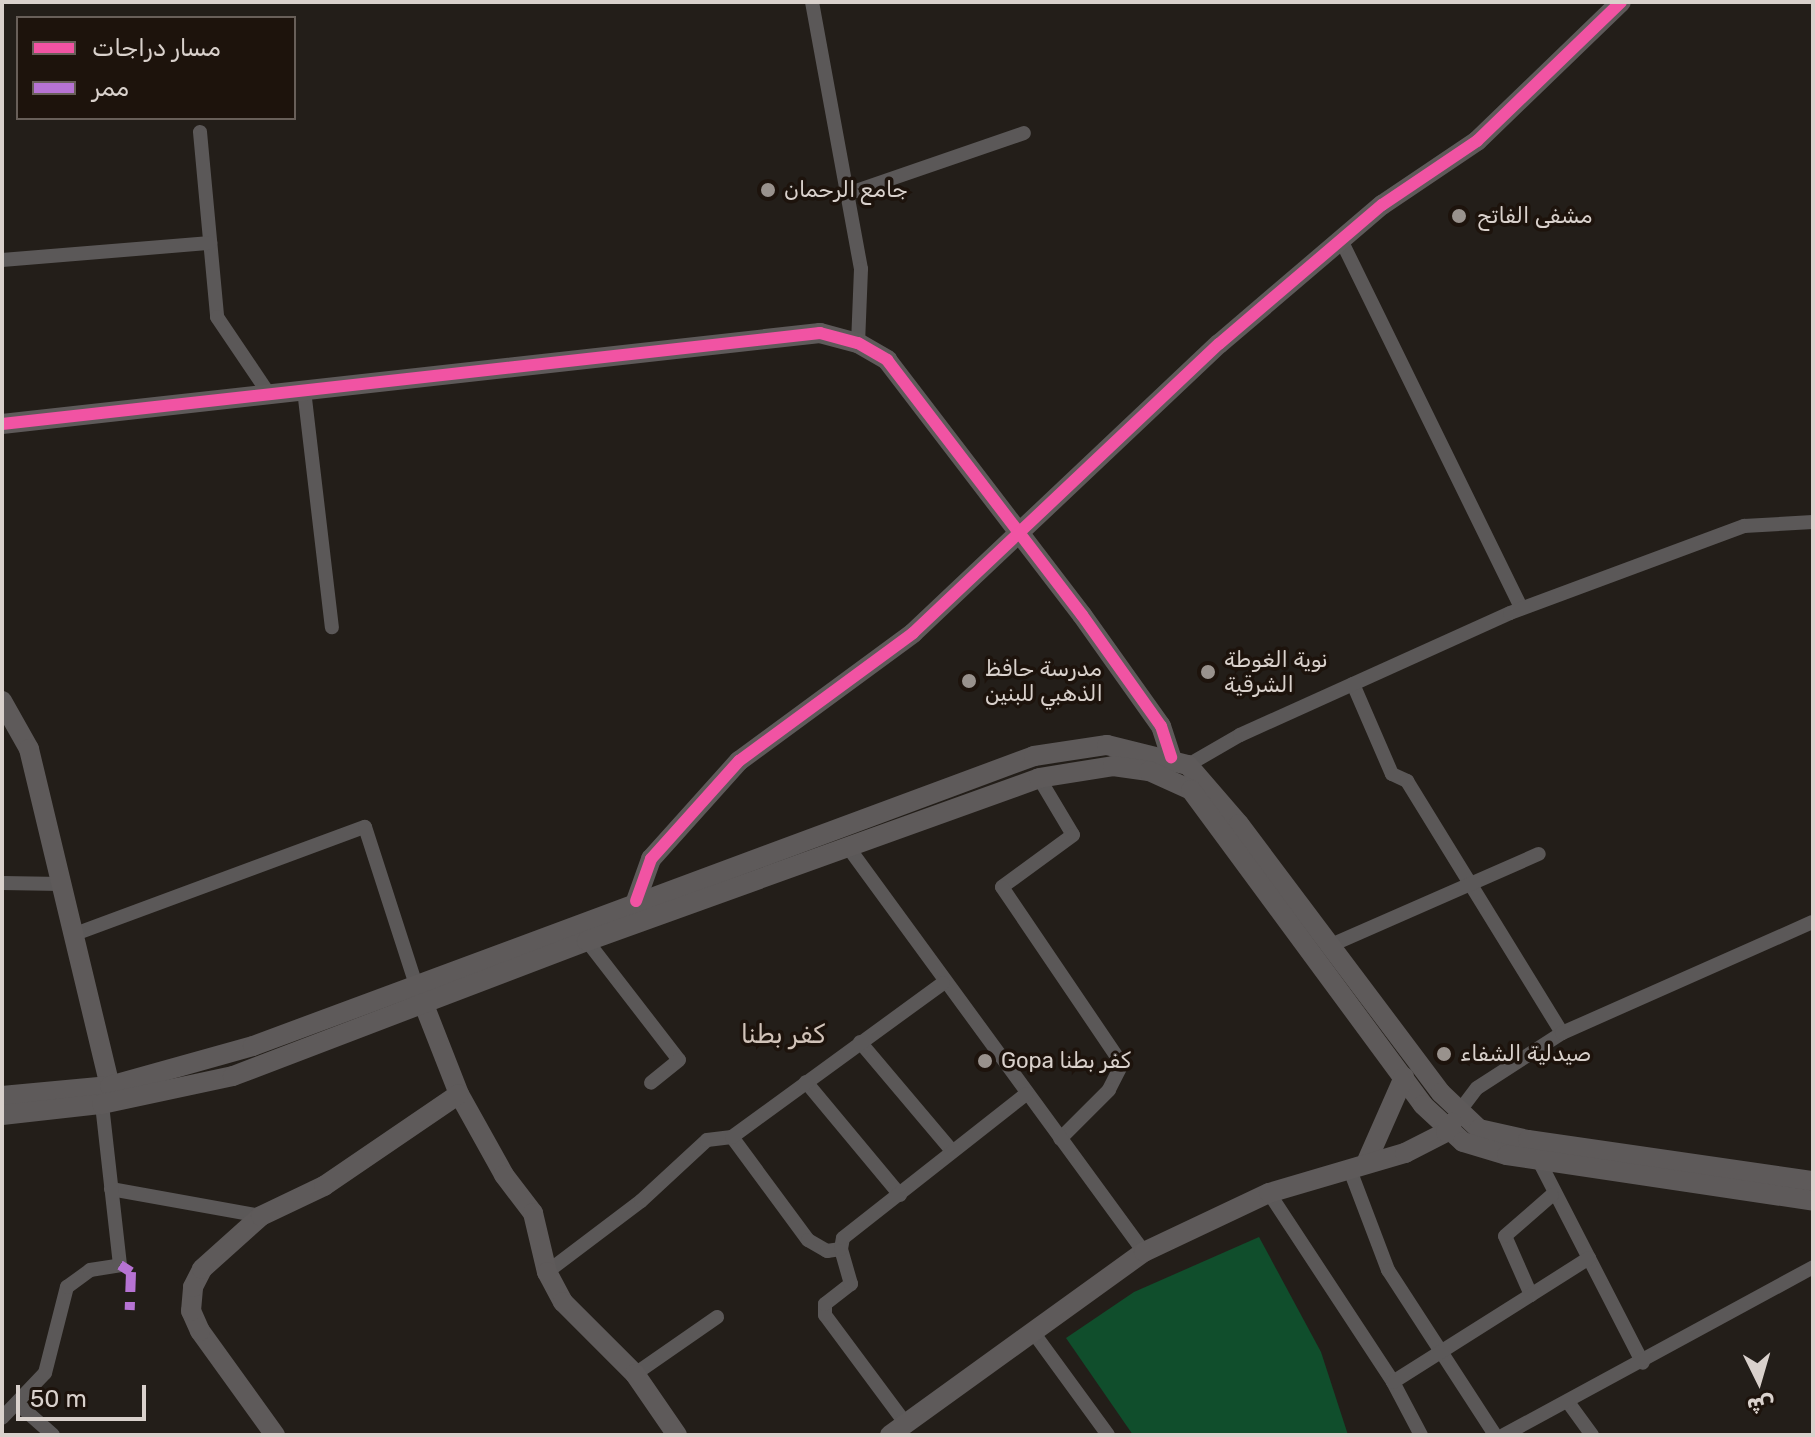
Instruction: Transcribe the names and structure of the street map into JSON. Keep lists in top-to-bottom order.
{
  "districts": ["كفر بطنا"],
  "places": [
    "جامع الرحمان",
    "مشفى الفاتح",
    "نوية الغوطة الشرقية",
    "مدرسة حافظ الذهبي للبنين",
    "صيدلية الشفاء",
    "Gopa كفر بطنا"
  ],
  "legend": ["مسار دراجات", "ممر"],
  "scale_bar": "50 m",
  "north": "bottom"
}
